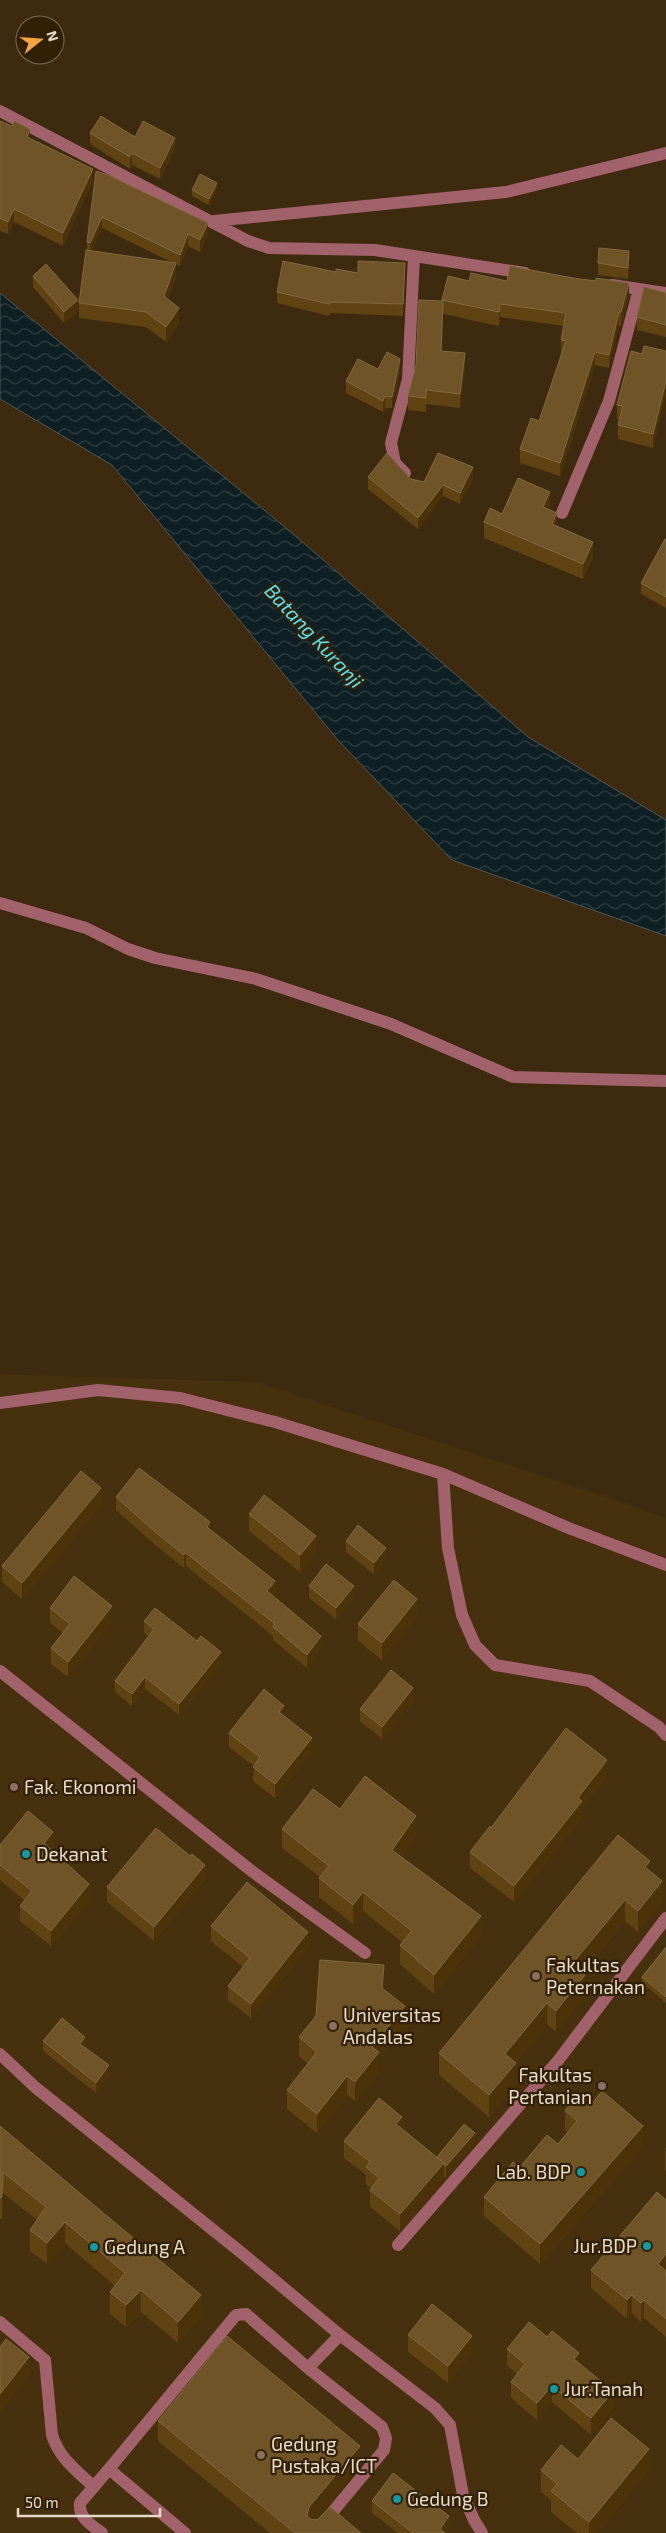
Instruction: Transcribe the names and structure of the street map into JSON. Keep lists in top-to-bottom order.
{
  "water": ["Batang Kuranji"],
  "places": [
    "Fak. Ekonomi",
    "Dekanat",
    "Fakultas Peternakan",
    "Universitas Andalas",
    "Fakultas Pertanian",
    "Lab. BDP",
    "Jur.BDP",
    "Gedung A",
    "Jur.Tanah",
    "Gedung Pustaka/ICT",
    "Gedung B"
  ],
  "scale_bar": "50 m",
  "north": "right"
}
